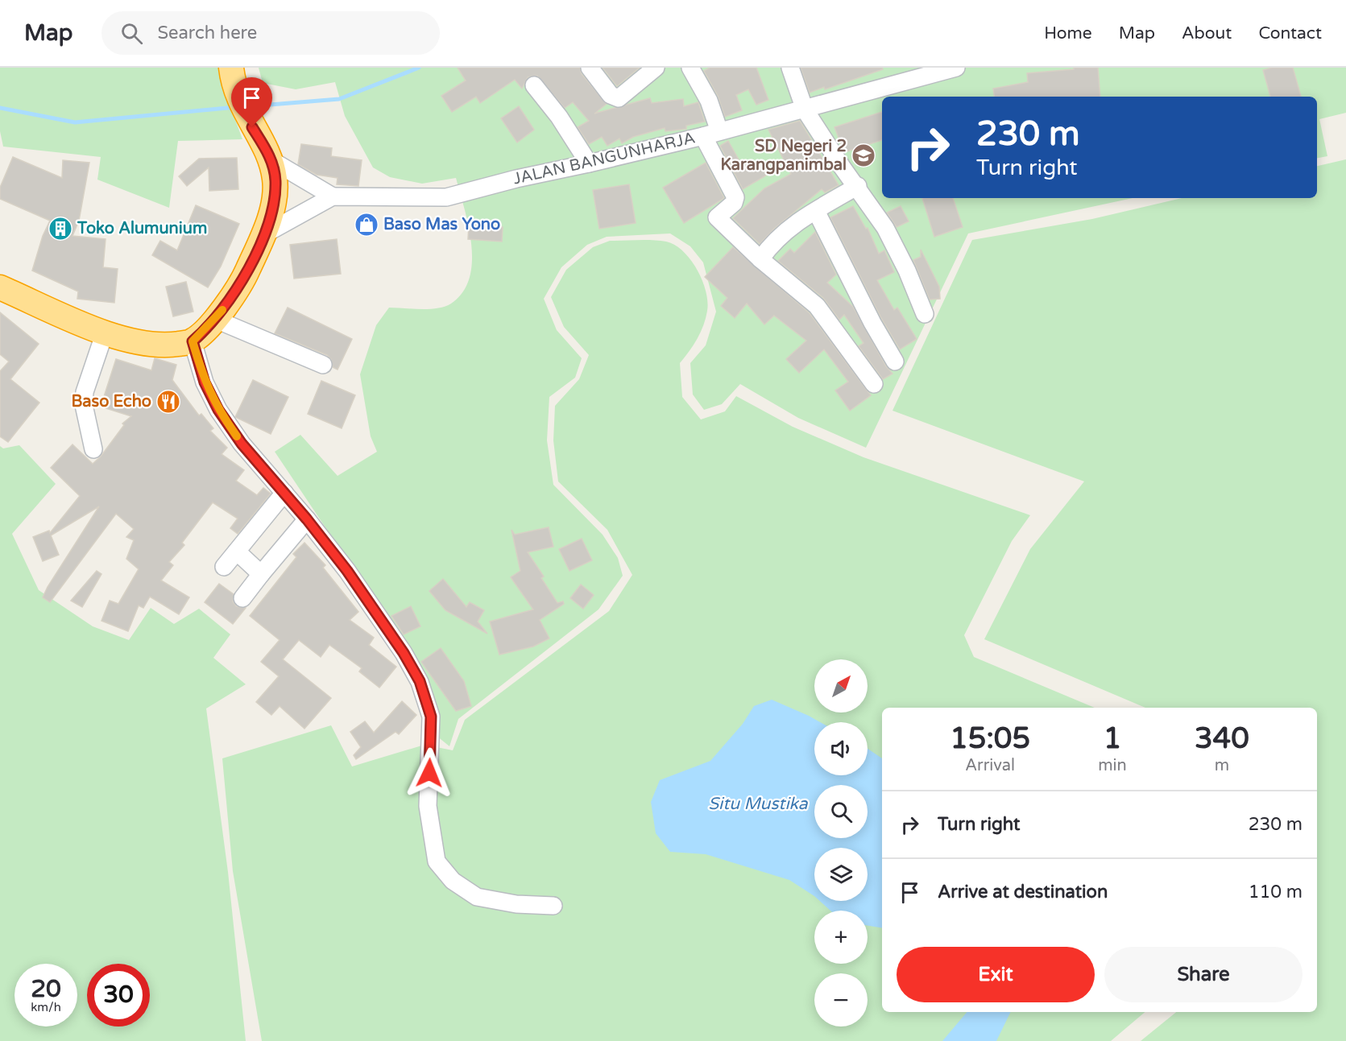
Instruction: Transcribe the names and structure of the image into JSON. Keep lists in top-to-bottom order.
{
  "streets": {
    "street": ["JALAN BANGUNHARJA"]
  },
  "water": ["Situ Mustika"],
  "places": {
    "school or university": ["SD Negeri 2 Karangpanimbal"],
    "shop": ["Baso Mas Yono"],
    "building": ["Toko Alumunium"],
    "restaurant": ["Baso Echo"]
  },
  "north": "top right",
  "page": {
    "header": "Map",
    "search": "Search here",
    "nav": [
      "Home",
      "Map",
      "About",
      "Contact"
    ],
    "turn": ["230 m", "Turn right"],
    "map_buttons": ["+", "−"],
    "eta": [
      "15:05",
      "Arrival",
      "1",
      "min",
      "340",
      "m"
    ],
    "list": [
      {
        "name": "Turn right",
        "value": "230 m"
      },
      {
        "name": "Arrive at destination",
        "value": "110 m"
      }
    ],
    "buttons": ["Exit", "Share"],
    "speed": "20 km/h",
    "limit": "30"
  }
}
